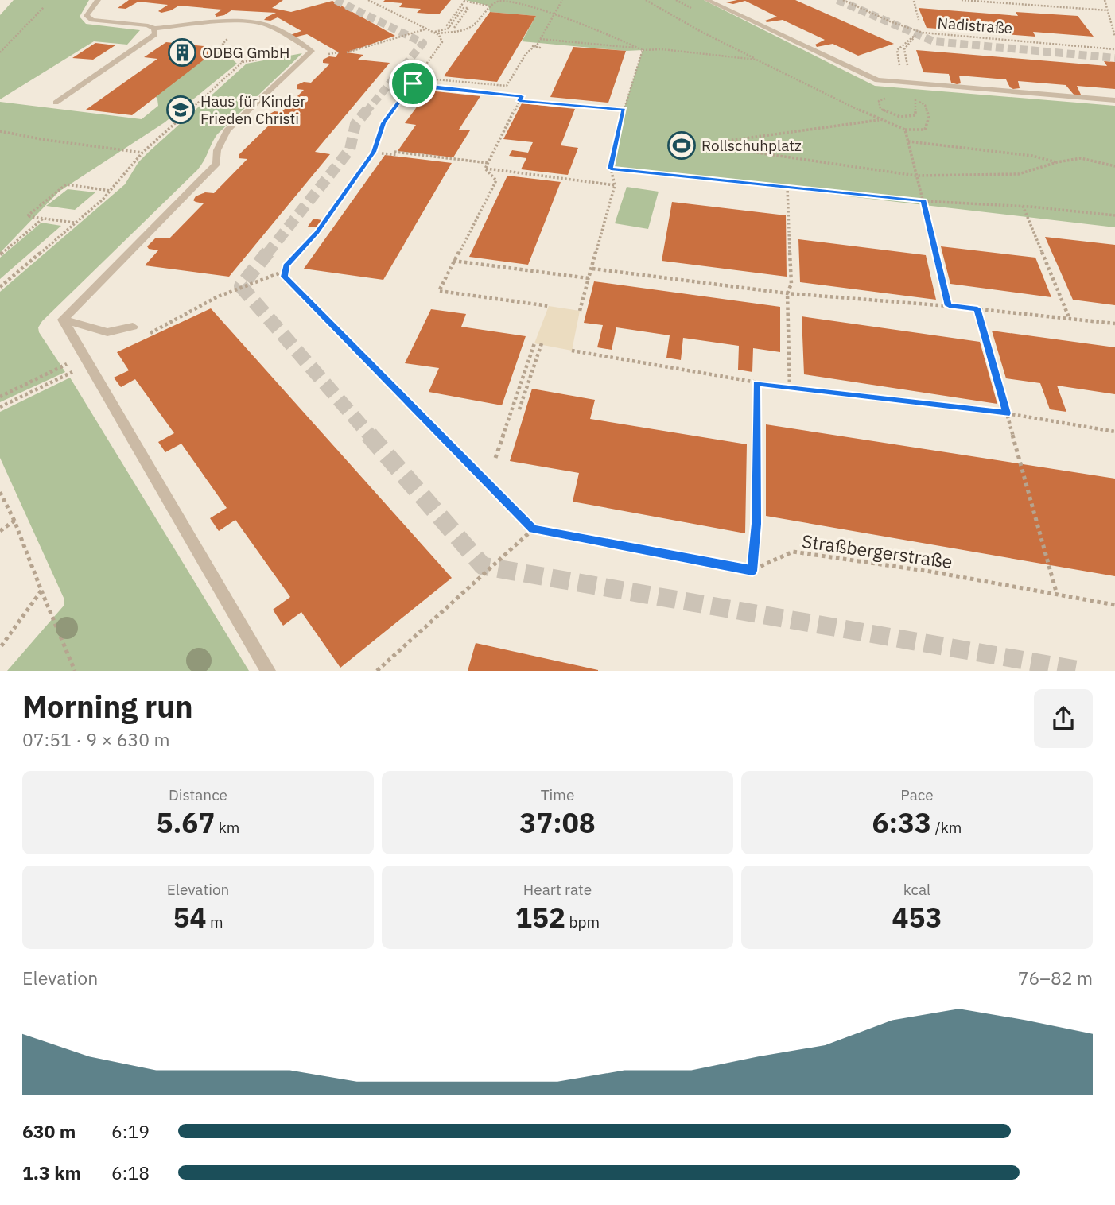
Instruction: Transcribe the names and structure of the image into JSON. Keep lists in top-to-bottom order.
{
  "streets": {
    "path": ["Nadistraße", "Straßbergerstraße"]
  },
  "places": {
    "building": ["ODBG GmbH"],
    "school or university": ["Haus für Kinder Frieden Christi"],
    "sports": ["Rollschuhplatz"]
  },
  "page": {
    "heading": ["Morning run", "07:51 · 9 × 630 m"],
    "stats": [
      ["Distance", "5.67 km"],
      ["Time", "37:08"],
      ["Pace", "6:33 /km"],
      ["Elevation", "54 m"],
      ["Heart rate", "152 bpm"],
      ["kcal", "453"]
    ],
    "chart": ["Elevation", "76–82 m"],
    "list": [
      {
        "name": "630 m",
        "note": "6:19"
      },
      {
        "name": "1.3 km",
        "note": "6:18"
      }
    ]
  }
}
